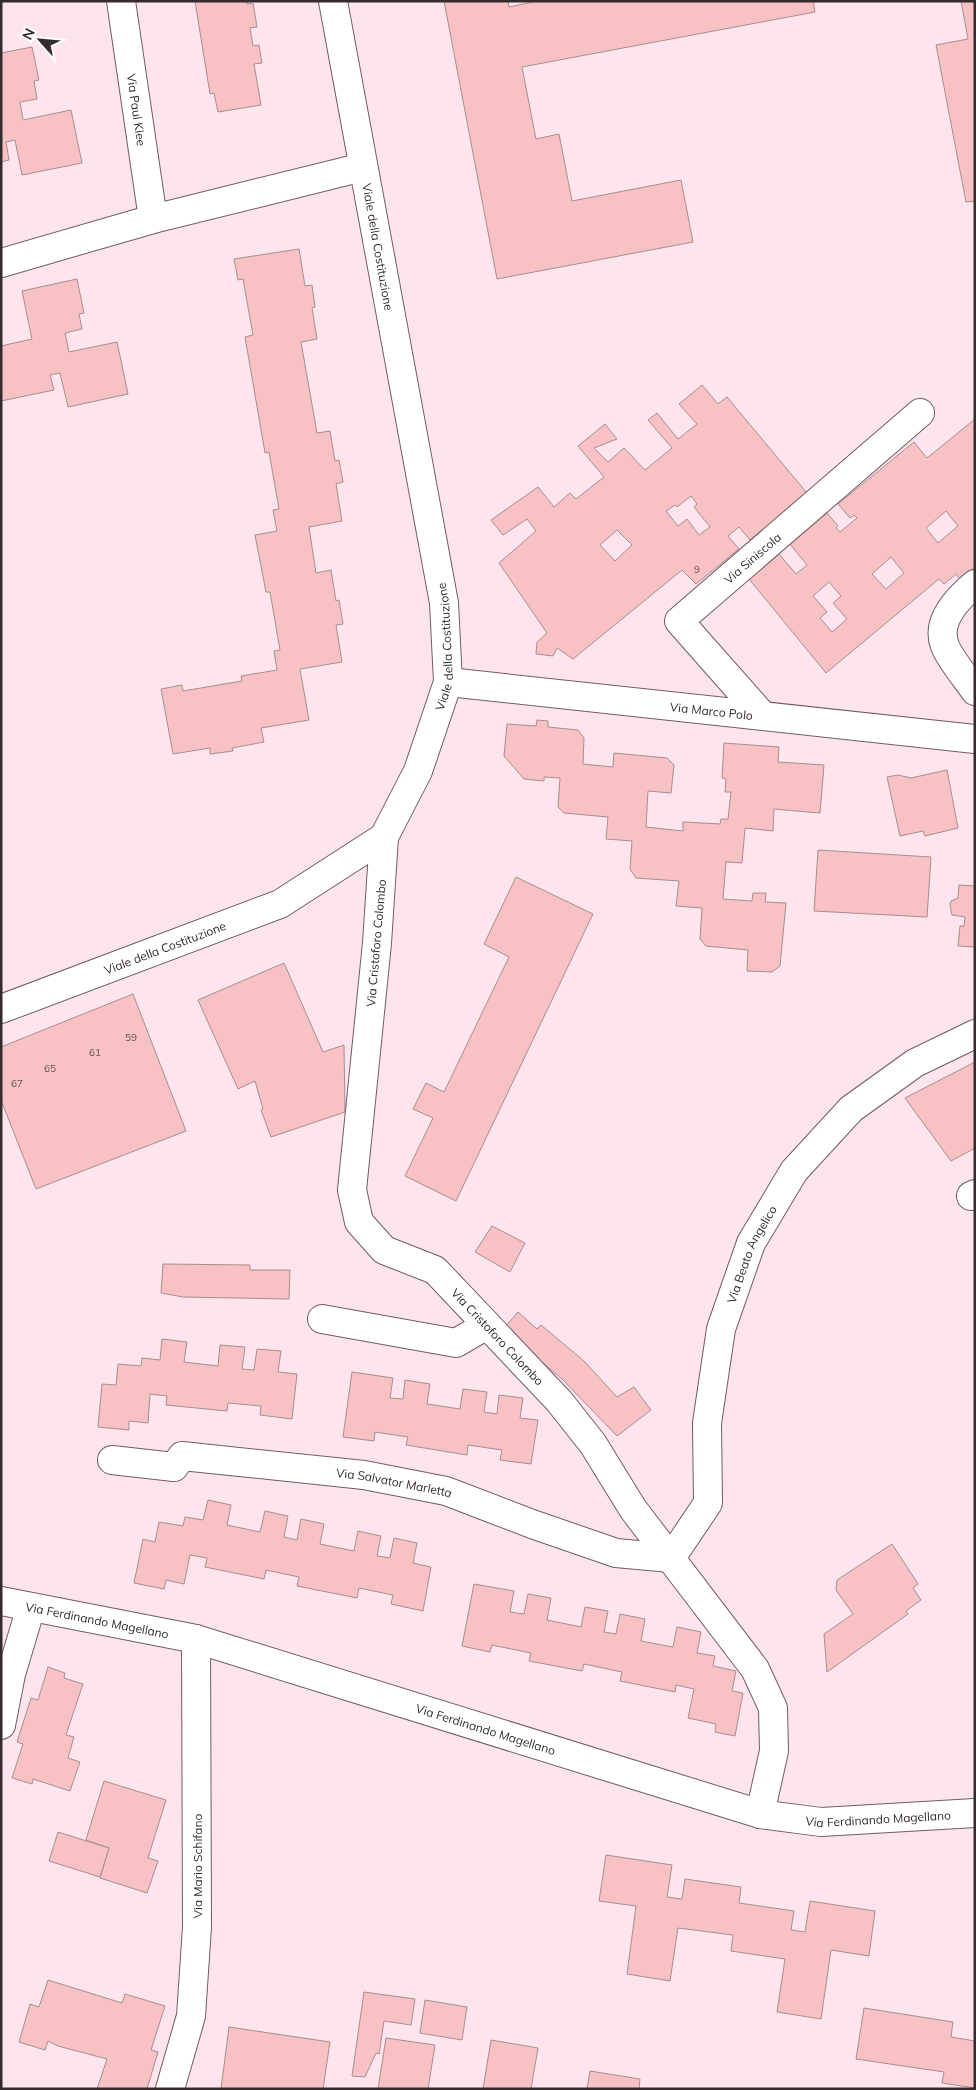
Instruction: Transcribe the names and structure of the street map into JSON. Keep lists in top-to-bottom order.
{
  "streets": {
    "street": [
      "Via Paul Klee",
      "Viale della Costituzione",
      "Via Siniscola",
      "Via Marco Polo",
      "Via Cristoforo Colombo",
      "Via Beato Angelico",
      "Via Salvator Marletta",
      "Via Ferdinando Magellano",
      "Via Mario Schifano"
    ]
  },
  "crossings": [
    ["Viale della Costituzione", "Via Marco Polo"],
    ["Viale della Costituzione", "Via Cristoforo Colombo"],
    ["Via Siniscola", "Via Marco Polo"],
    ["Via Cristoforo Colombo", "Via Beato Angelico"],
    ["Via Cristoforo Colombo", "Via Salvator Marletta"],
    ["Via Cristoforo Colombo", "Via Ferdinando Magellano"],
    ["Via Beato Angelico", "Via Salvator Marletta"],
    ["Via Ferdinando Magellano", "Via Mario Schifano"]
  ],
  "house_numbers": [
    "9",
    "59",
    "61",
    "65",
    "67"
  ],
  "north": "top left"
}
